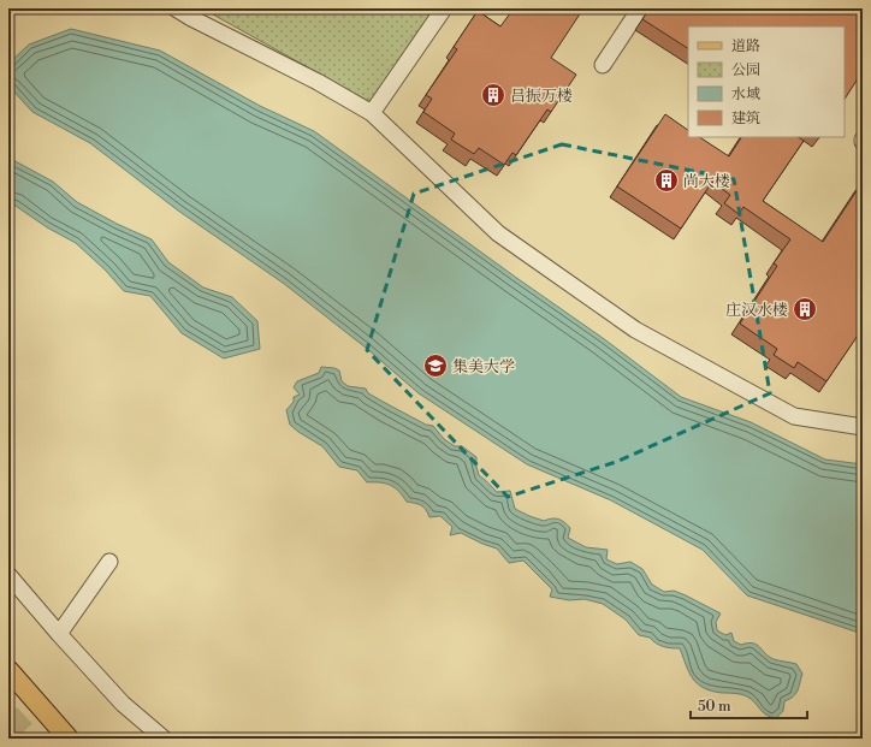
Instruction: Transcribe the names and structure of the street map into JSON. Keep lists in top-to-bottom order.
{
  "places": {
    "building": ["吕振万楼", "尚大楼", "庄汉水楼"],
    "school or university": ["集美大学"]
  },
  "legend": [
    "道路",
    "公园",
    "水域",
    "建筑"
  ],
  "scale_bar": "50 m"
}
